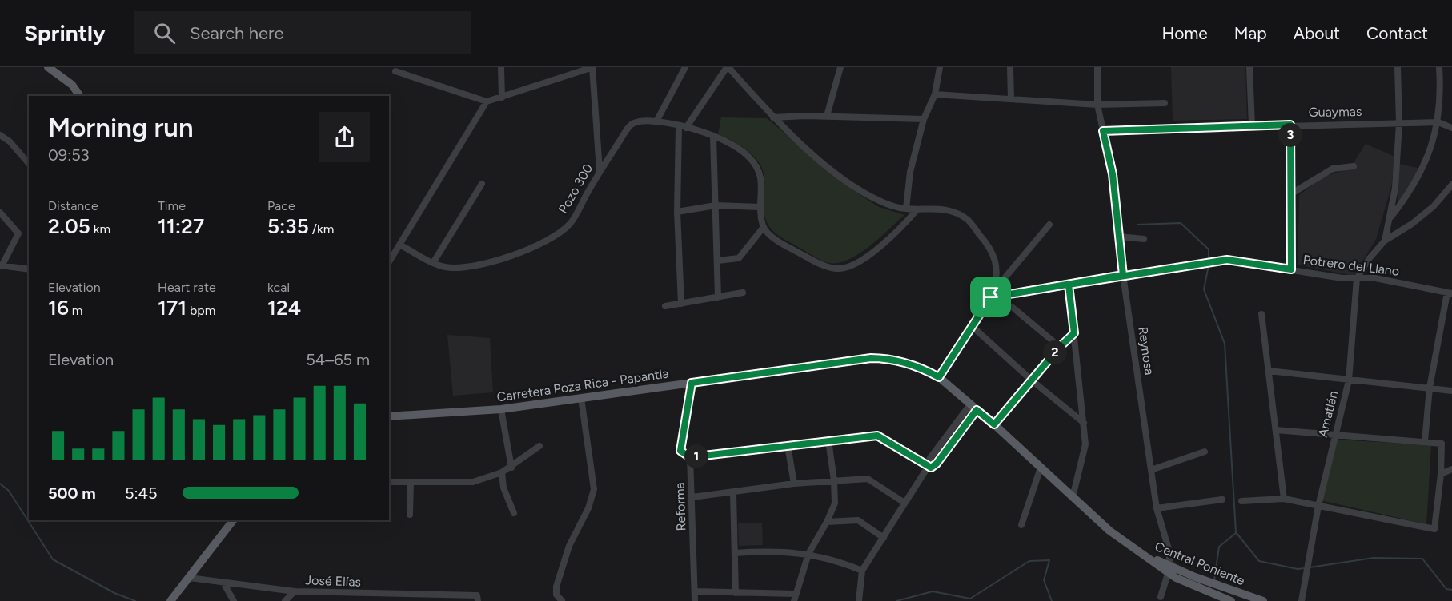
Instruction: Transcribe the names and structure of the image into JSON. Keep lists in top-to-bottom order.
{
  "streets": {
    "main road": ["Carretera Poza Rica - Papantla", "Central Poniente"],
    "street": [
      "Guaymas",
      "Pozo 300",
      "Potrero del Llano",
      "Reynosa",
      "Amatlán",
      "Reforma",
      "José Elías"
    ]
  },
  "crossings": [
    ["Guaymas", "Reynosa"],
    ["Potrero del Llano", "Reynosa"],
    ["Potrero del Llano", "Amatlán"],
    ["Reynosa", "Central Poniente"],
    ["Carretera Poza Rica - Papantla", "Reforma"],
    ["Carretera Poza Rica - Papantla", "Central Poniente"]
  ],
  "page": {
    "header": "Sprintly",
    "search": "Search here",
    "nav": [
      "Home",
      "Map",
      "About",
      "Contact"
    ],
    "heading": ["Morning run", "09:53"],
    "pins": ["3", "2", "1"],
    "stats": [
      ["Distance", "2.05 km"],
      ["Time", "11:27"],
      ["Pace", "5:35 /km"],
      ["Elevation", "16 m"],
      ["Heart rate", "171 bpm"],
      ["kcal", "124"]
    ],
    "chart": ["Elevation", "54–65 m"],
    "list": [
      {
        "name": "500 m",
        "note": "5:45"
      }
    ]
  }
}
